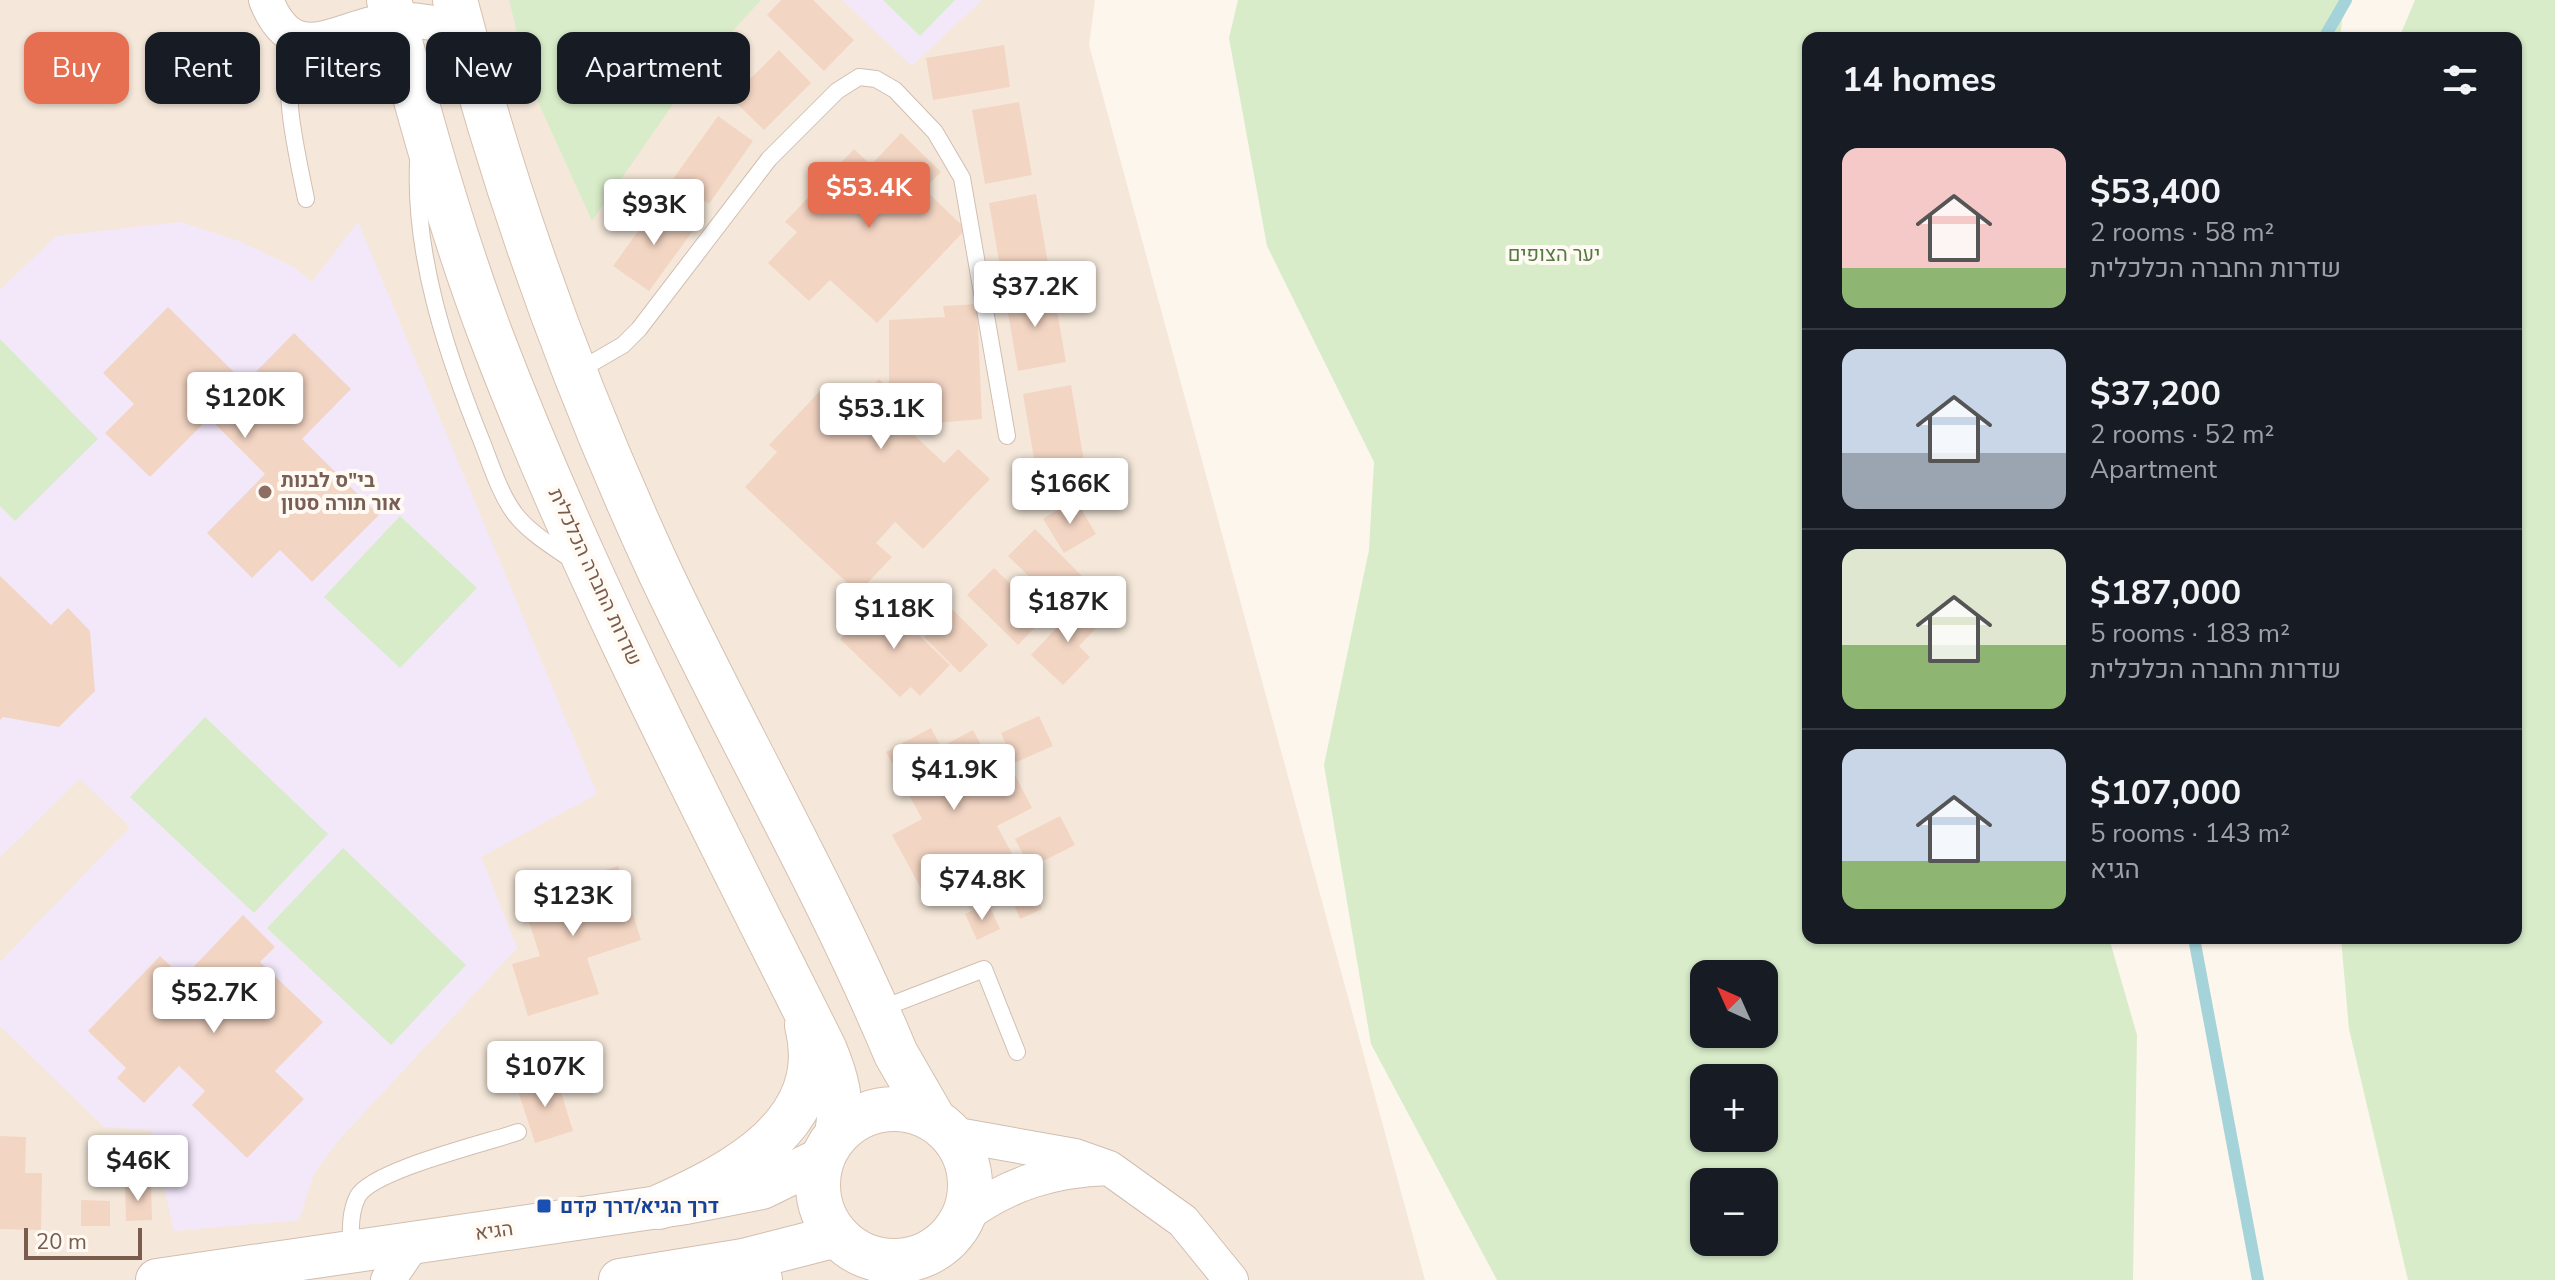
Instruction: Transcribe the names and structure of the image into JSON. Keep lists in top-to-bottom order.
{
  "streets": {
    "main road": ["שדרות החברה הכלכלית"],
    "street": ["הגיא"]
  },
  "crossings": [
    ["שדרות החברה הכלכלית", "הגיא"]
  ],
  "parks": ["יער הצופים"],
  "places": {
    "other": ["בי\"ס לבנות אור תורה סטון"],
    "transit": ["דרך הגיא/דרך קדם"]
  },
  "scale_bar": "20 m",
  "north": "top left",
  "page": {
    "chip": [
      "Buy",
      "Rent",
      "Filters",
      "New",
      "Apartment"
    ],
    "heading": "14 homes",
    "list": [
      {
        "name": "$53,400",
        "note": "2 rooms · 58 m² · שדרות החברה הכלכלית"
      },
      {
        "name": "$37,200",
        "note": "2 rooms · 52 m² · Apartment"
      },
      {
        "name": "$187,000",
        "note": "5 rooms · 183 m² · שדרות החברה הכלכלית"
      },
      {
        "name": "$107,000",
        "note": "5 rooms · 143 m² · הגיא"
      }
    ],
    "price": [
      "$53.4K",
      "$93K",
      "$37.2K",
      "$120K",
      "$53.1K",
      "$166K",
      "$187K",
      "$118K",
      "$41.9K",
      "$74.8K",
      "$123K",
      "$52.7K",
      "$107K",
      "$46K"
    ],
    "map_buttons": ["+", "−"],
    "scale": "20 m"
  }
}
